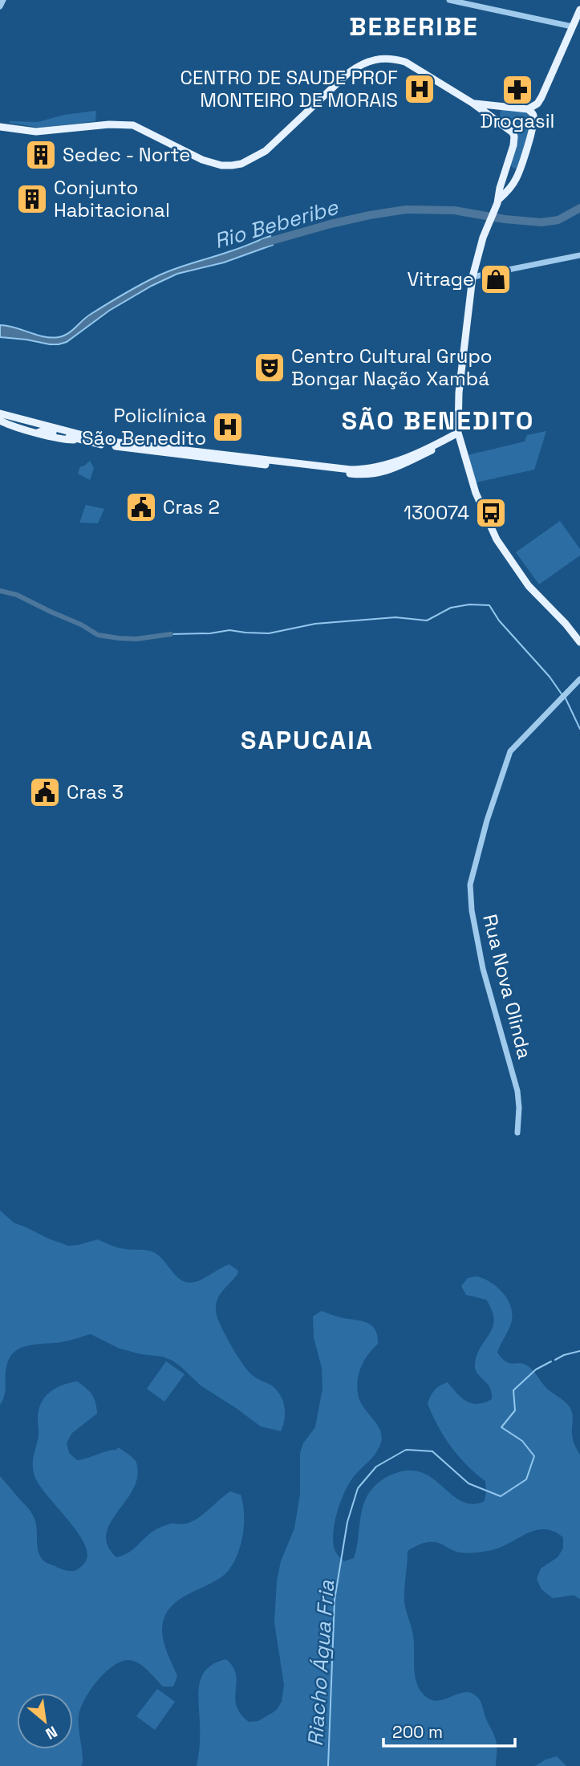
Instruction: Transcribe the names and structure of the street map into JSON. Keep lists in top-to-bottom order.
{
  "streets": {
    "street": ["Rua Nova Olinda"]
  },
  "districts": ["BEBERIBE", "SÃO BENEDITO", "SAPUCAIA"],
  "water": ["Rio Beberibe", "Riacho Água Fria"],
  "places": {
    "hospital": ["CENTRO DE SAUDE PROF MONTEIRO DE MORAIS", "Policlínica São Benedito"],
    "pharmacy": ["Drogasil"],
    "building": ["Sedec - Norte", "Conjunto Habitacional"],
    "shop": ["Vitrage"],
    "theatre": ["Centro Cultural Grupo Bongar Nação Xambá"],
    "public building": ["Cras 2", "Cras 3"],
    "bus stop": ["130074"]
  },
  "scale_bar": "200 m",
  "north": "bottom right"
}
